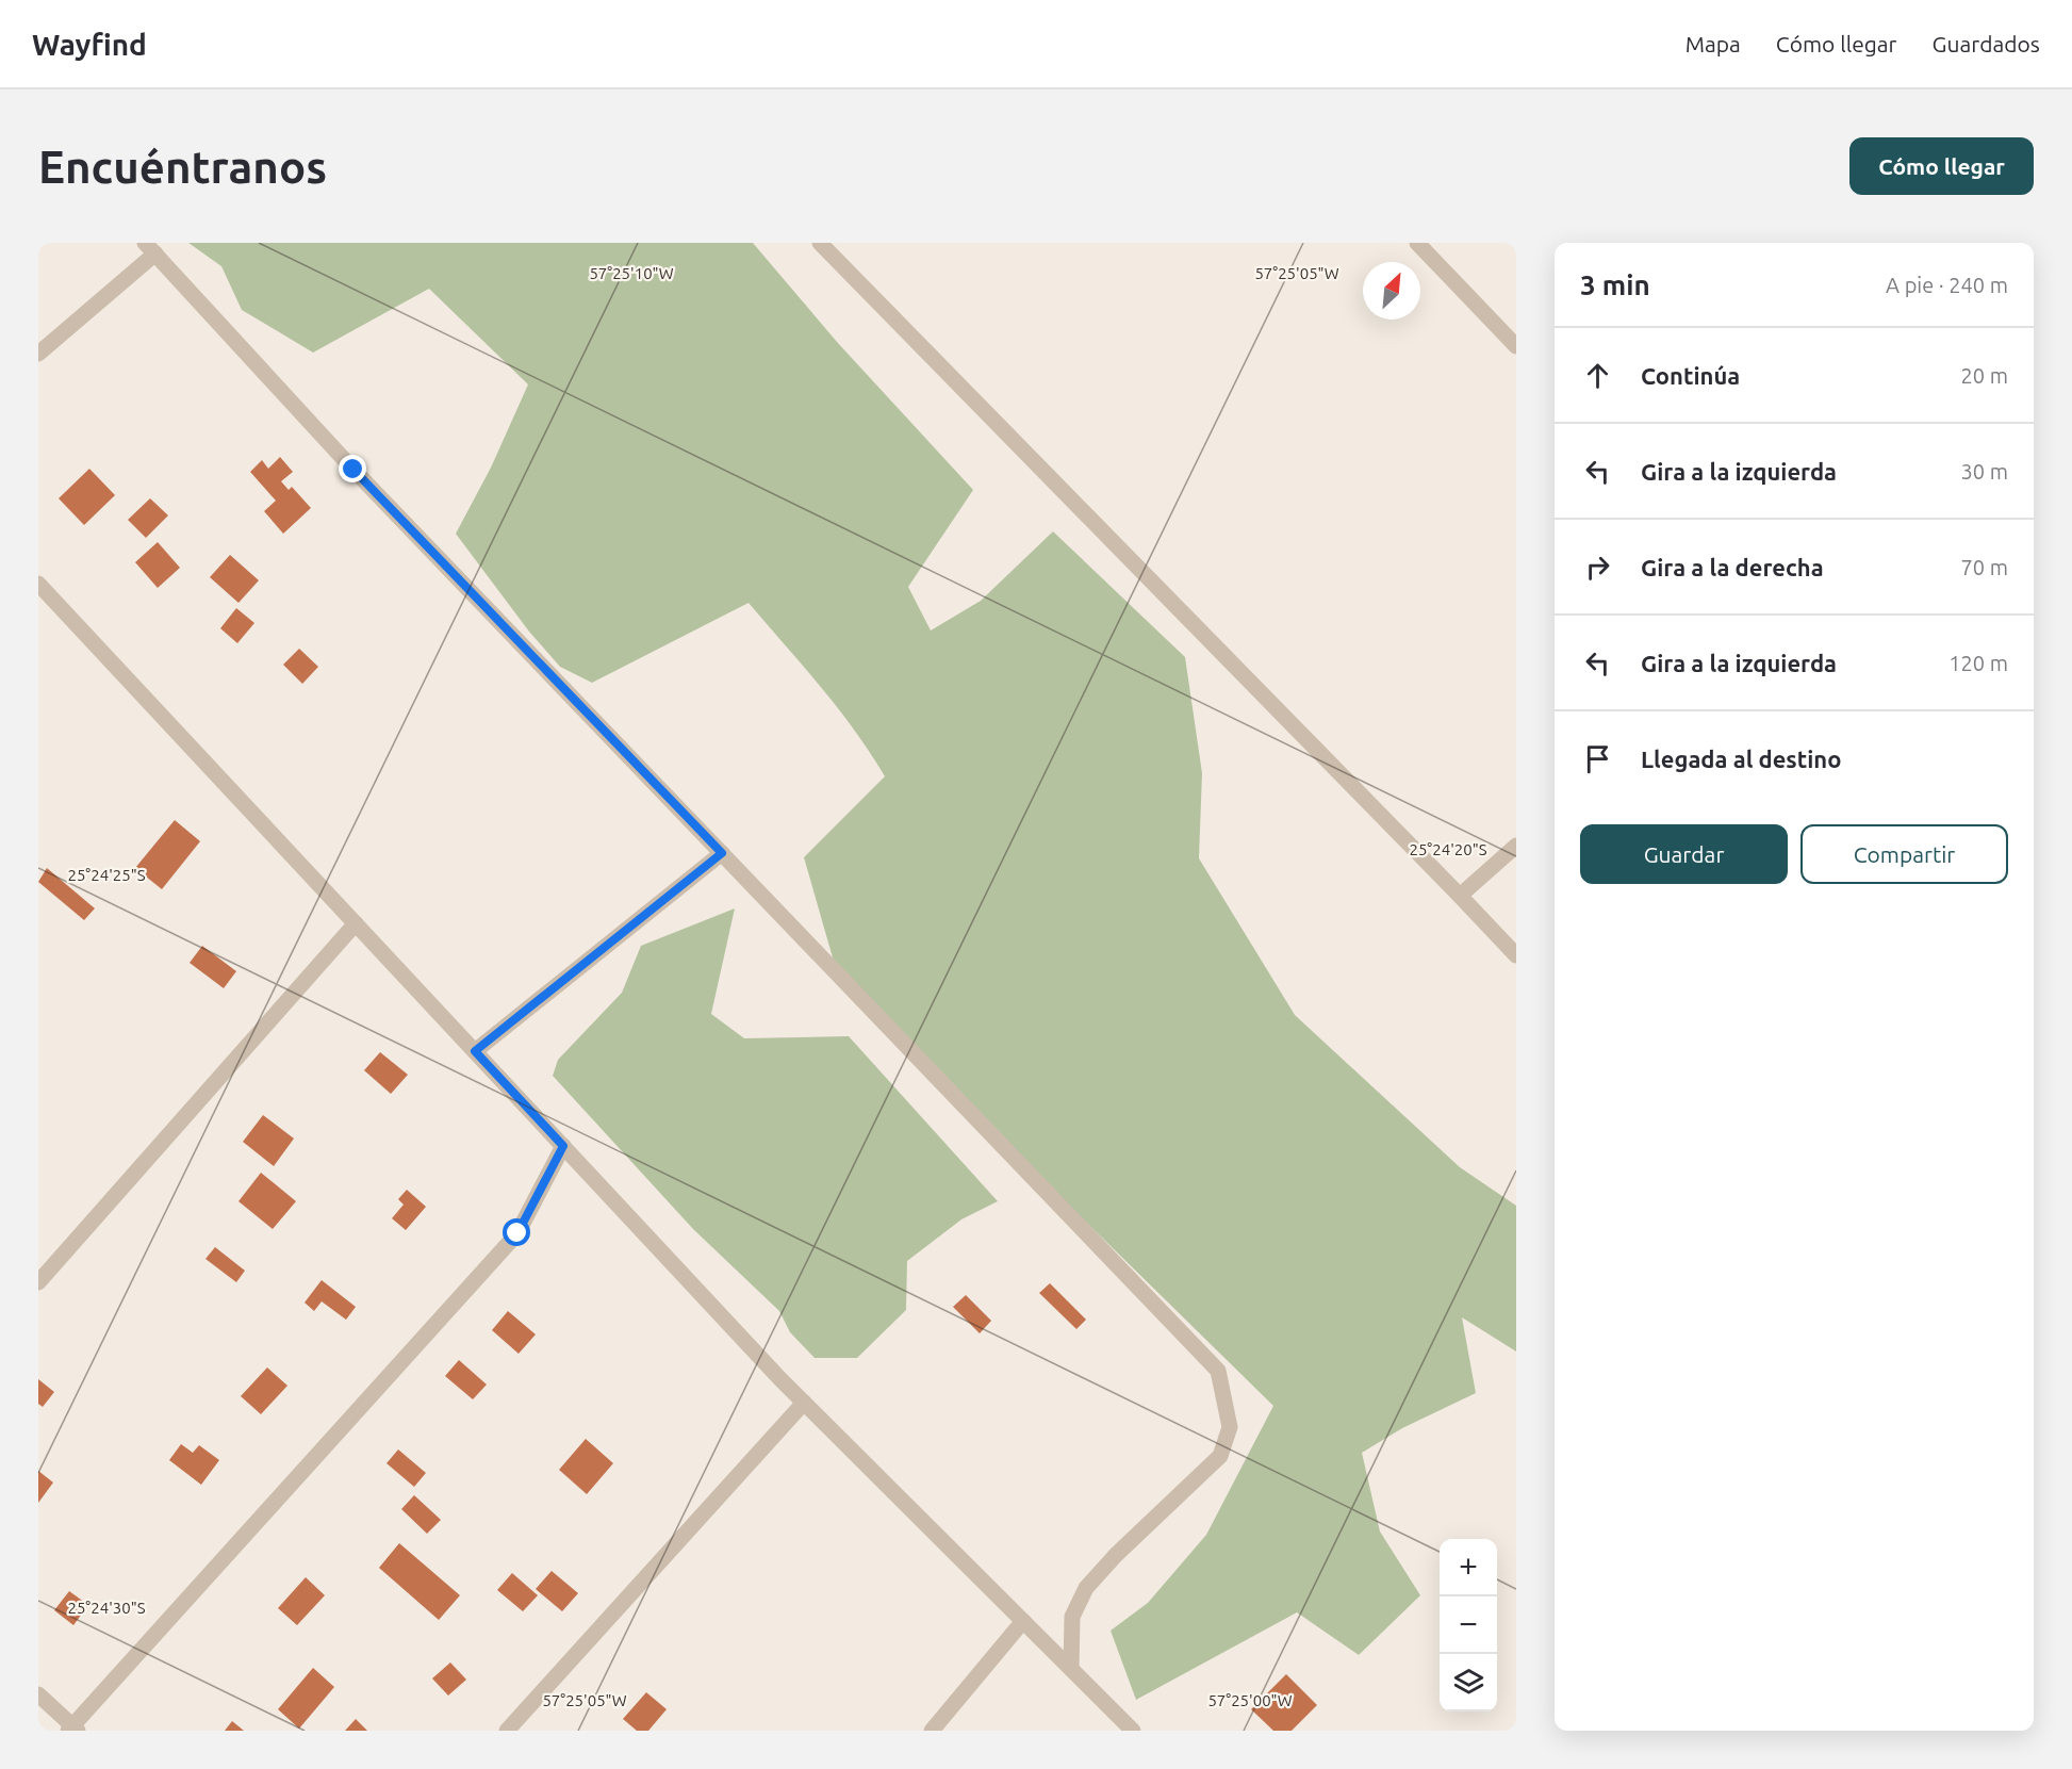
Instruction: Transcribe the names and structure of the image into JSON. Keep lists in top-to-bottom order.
{
  "north": "top right",
  "page": {
    "header": "Wayfind",
    "nav": ["Mapa", "Cómo llegar", "Guardados"],
    "buttons": [
      "Cómo llegar",
      ["Guardar", "Compartir"]
    ],
    "title": "Encuéntranos",
    "heading": ["3 min", "A pie · 240 m"],
    "list": [
      ["Continúa", "20 m"],
      ["Gira a la izquierda", "30 m"],
      ["Gira a la derecha", "70 m"],
      ["Gira a la izquierda", "120 m"],
      "Llegada al destino"
    ],
    "map_buttons": ["+", "−"]
  },
  "coordinates": [
    "57°25'10\"W",
    "57°25'05\"W",
    "25°24'20\"S",
    "25°24'25\"S",
    "25°24'30\"S",
    "57°25'00\"W"
  ]
}
